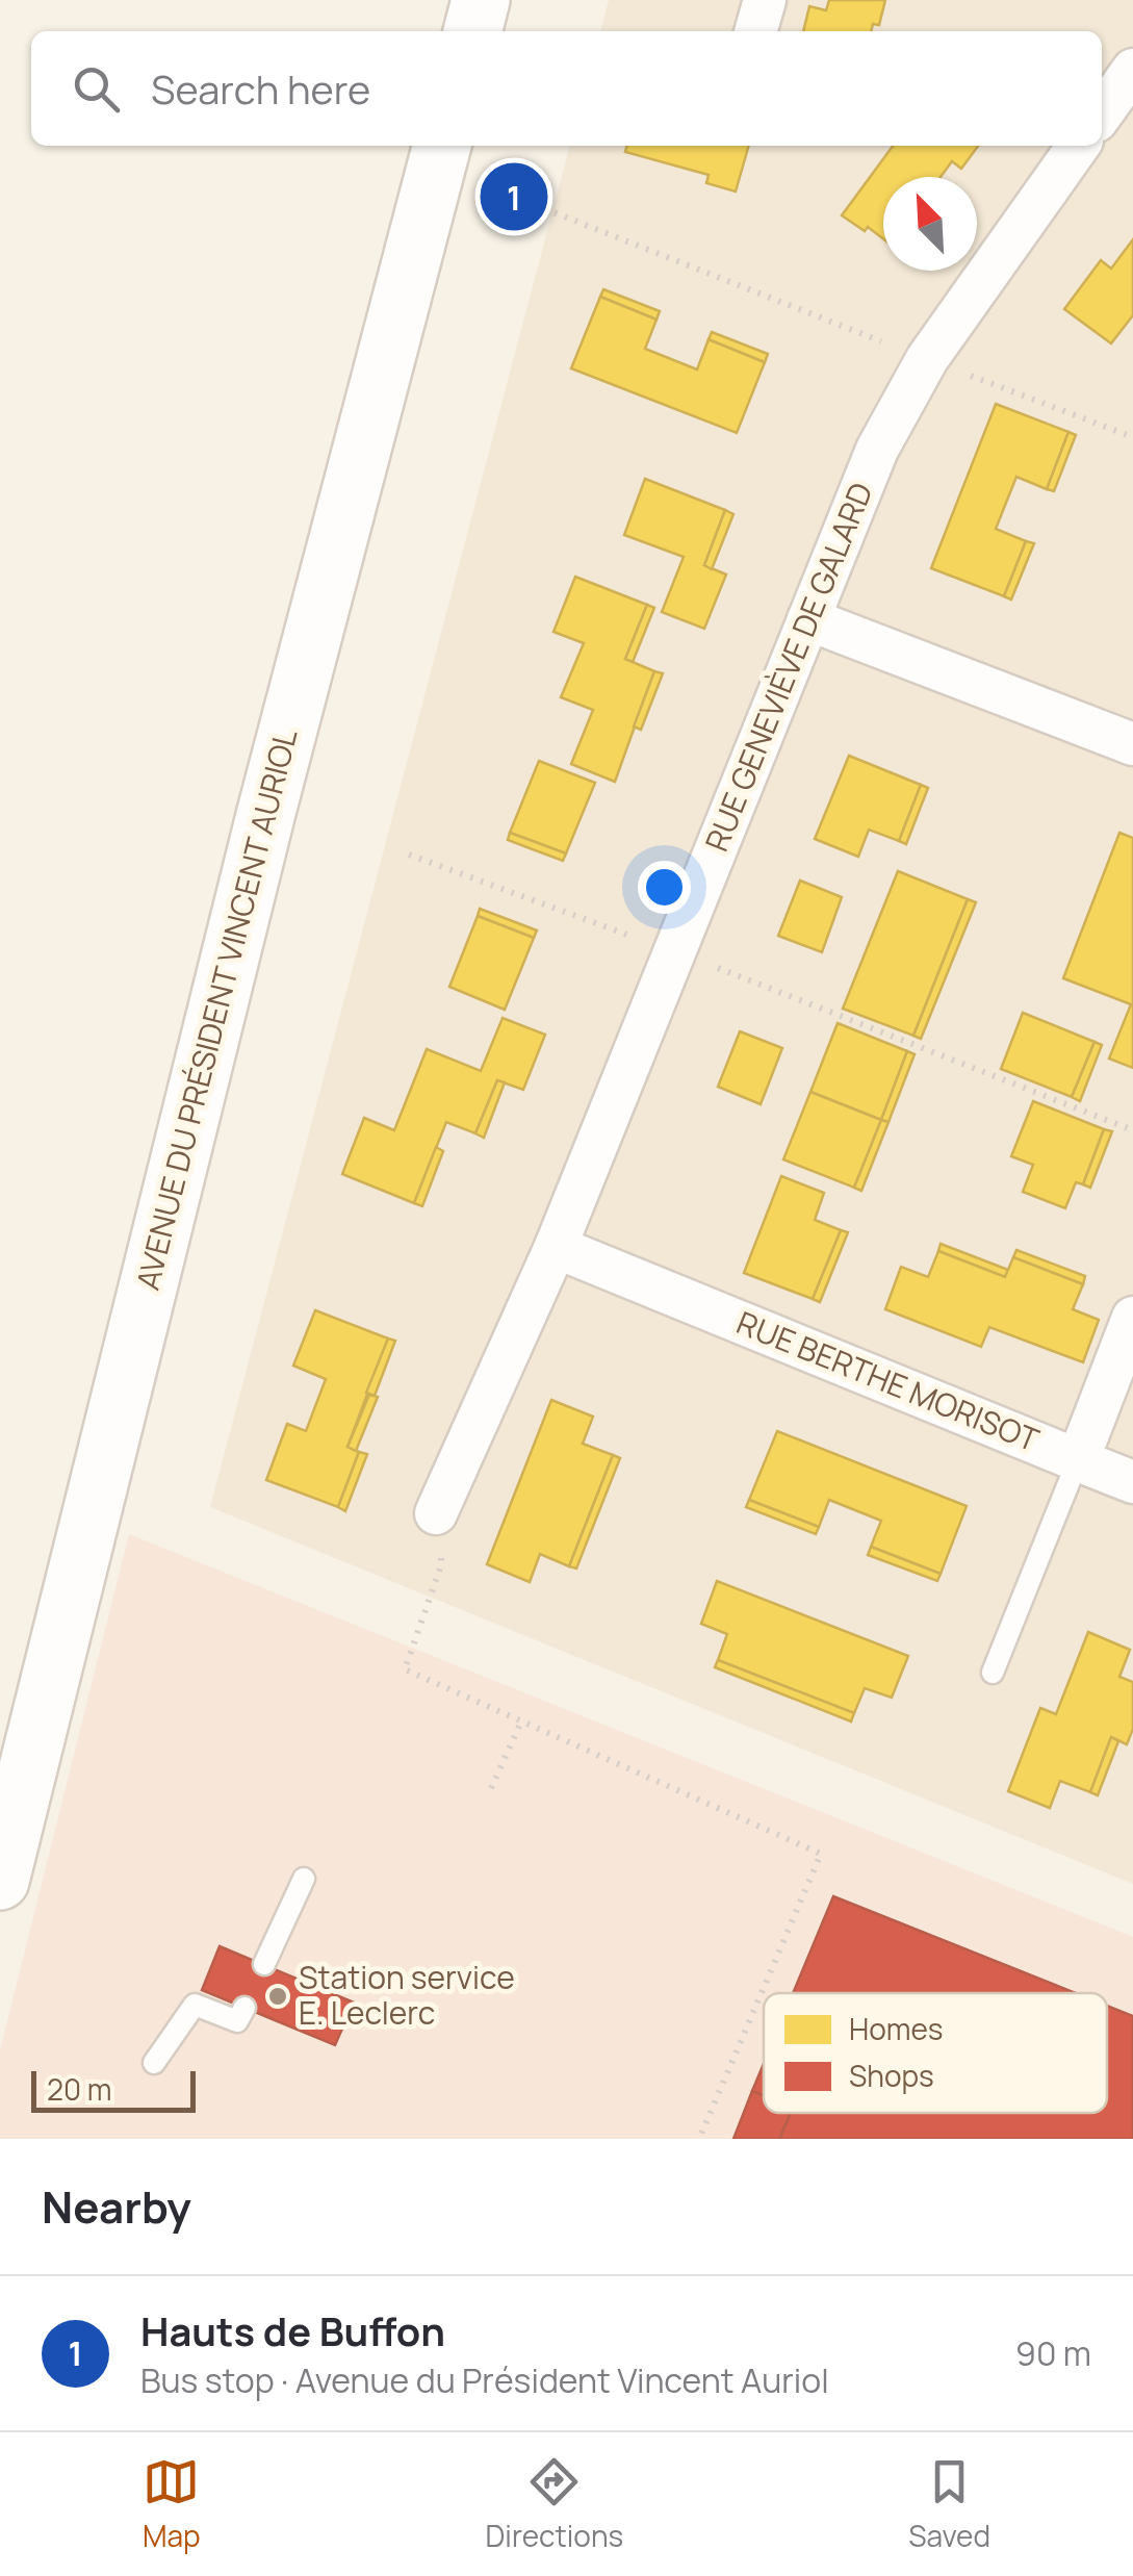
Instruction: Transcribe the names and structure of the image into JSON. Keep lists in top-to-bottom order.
{
  "streets": {
    "main road": ["AVENUE DU PRÉSIDENT VINCENT AURIOL"],
    "street": ["RUE GENEVIÈVE DE GALARD", "RUE BERTHE MORISOT"]
  },
  "crossings": [
    ["RUE GENEVIÈVE DE GALARD", "RUE BERTHE MORISOT"]
  ],
  "places": ["Station service E. Leclerc"],
  "legend": ["Homes", "Shops"],
  "scale_bar": "20 m",
  "north": "top left",
  "page": {
    "search": "Search here",
    "pins": "1",
    "scale": "20 m",
    "heading": "Nearby",
    "list": [
      {
        "mark": "1",
        "name": "Hauts de Buffon",
        "note": "Bus stop · Avenue du Président Vincent Auriol",
        "value": "90 m"
      }
    ],
    "nav": ["Map", "Directions", "Saved"]
  }
}
